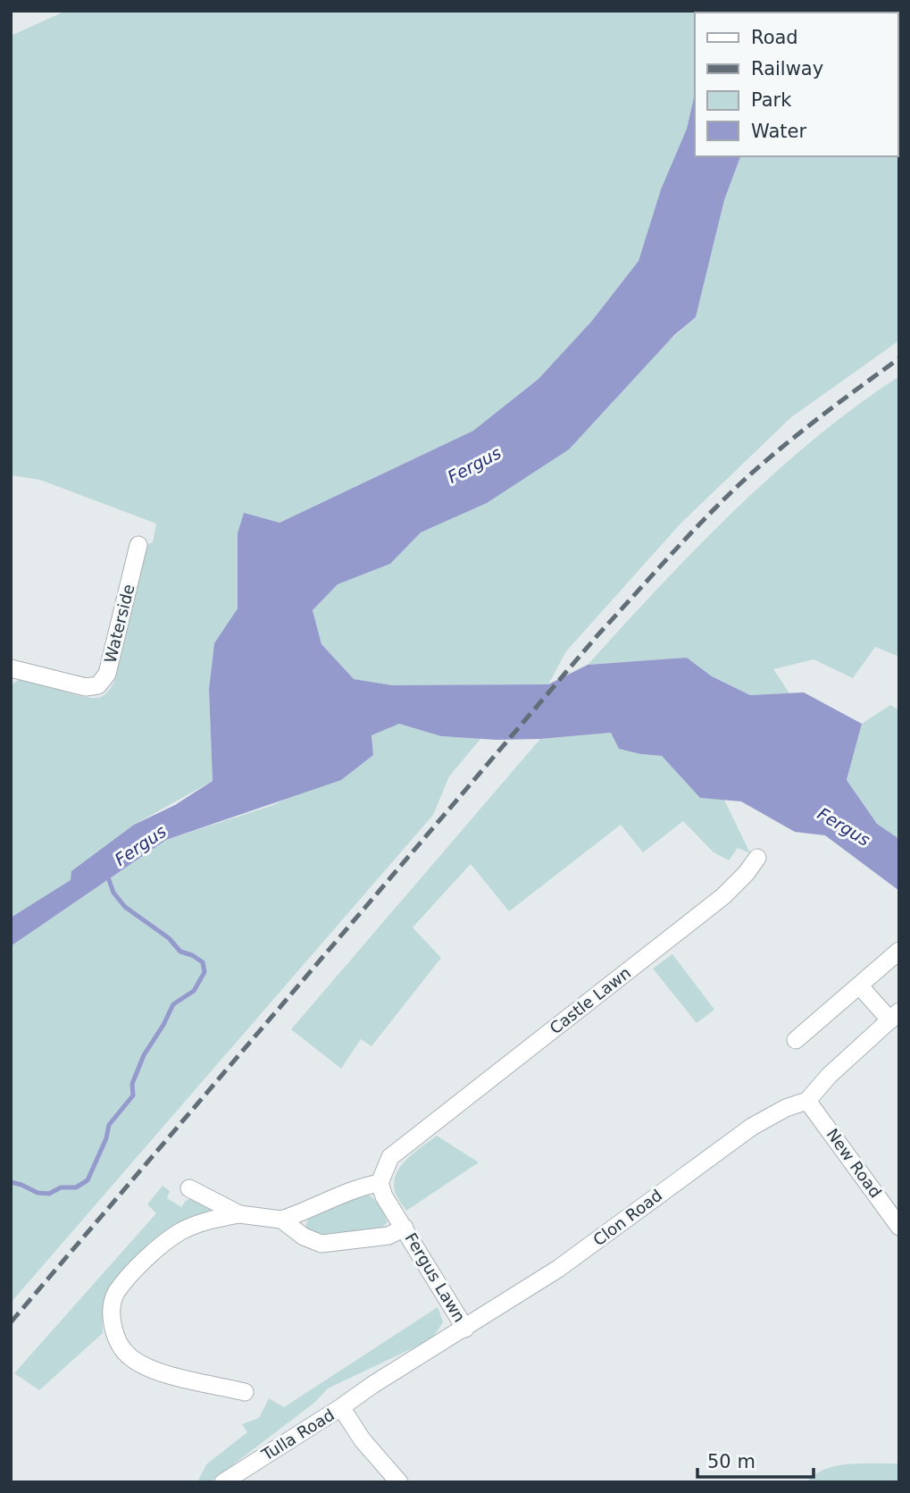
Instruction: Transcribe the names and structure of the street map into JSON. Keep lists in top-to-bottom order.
{
  "streets": {
    "street": [
      "Waterside",
      "Castle Lawn",
      "New Road",
      "Clon Road",
      "Fergus Lawn",
      "Tulla Road"
    ]
  },
  "crossings": [
    ["Castle Lawn", "Fergus Lawn"],
    ["New Road", "Clon Road"],
    ["Clon Road", "Fergus Lawn"],
    ["Clon Road", "Tulla Road"]
  ],
  "water": ["Fergus"],
  "legend": [
    "Road",
    "Railway",
    "Park",
    "Water"
  ],
  "scale_bar": "50 m"
}
